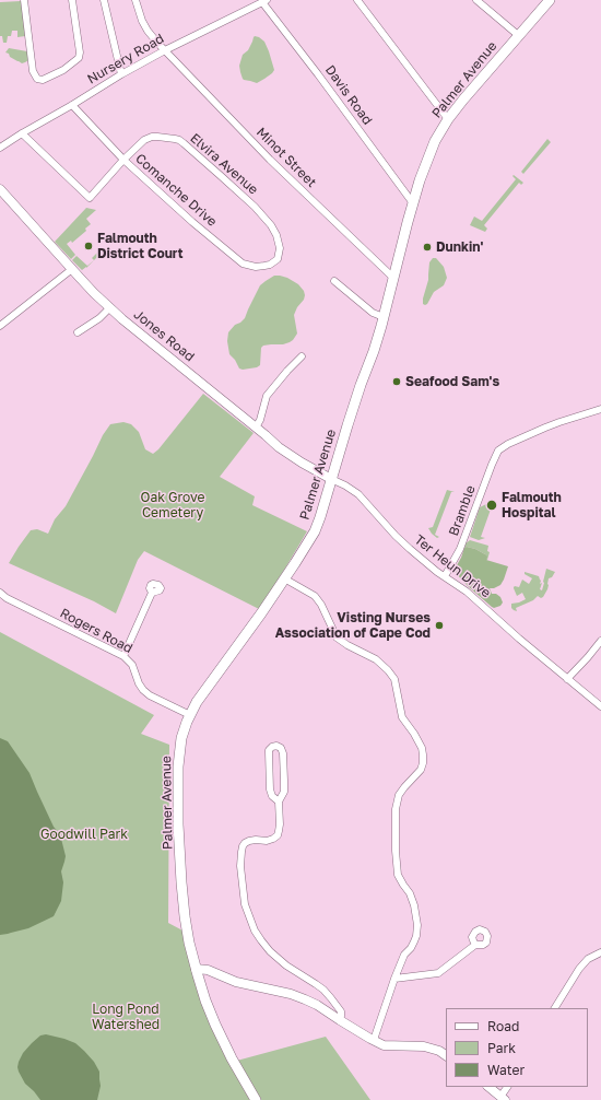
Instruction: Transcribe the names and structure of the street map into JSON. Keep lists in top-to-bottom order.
{
  "streets": {
    "highway": ["Palmer Avenue"],
    "main road": ["Jones Road"],
    "street": [
      "Nursery Road",
      "Davis Road",
      "Minot Street",
      "Elvira Avenue",
      "Comanche Drive",
      "Bramble",
      "Ter Heun Drive",
      "Rogers Road"
    ]
  },
  "crossings": [
    ["Nursery Road", "Davis Road"],
    ["Nursery Road", "Minot Street"],
    ["Nursery Road", "Elvira Avenue"],
    ["Nursery Road", "Comanche Drive"],
    ["Palmer Avenue", "Davis Road"],
    ["Palmer Avenue", "Minot Street"],
    ["Palmer Avenue", "Jones Road"],
    ["Palmer Avenue", "Ter Heun Drive"],
    ["Palmer Avenue", "Rogers Road"],
    ["Elvira Avenue", "Comanche Drive"],
    ["Jones Road", "Ter Heun Drive"],
    ["Bramble", "Ter Heun Drive"]
  ],
  "parks": ["Oak Grove Cemetery", "Goodwill Park", "Long Pond Watershed"],
  "places": [
    "Falmouth District Court",
    "Dunkin'",
    "Seafood Sam's",
    "Falmouth Hospital",
    "Visting Nurses Association of Cape Cod"
  ],
  "legend": ["Road", "Park", "Water"]
}
